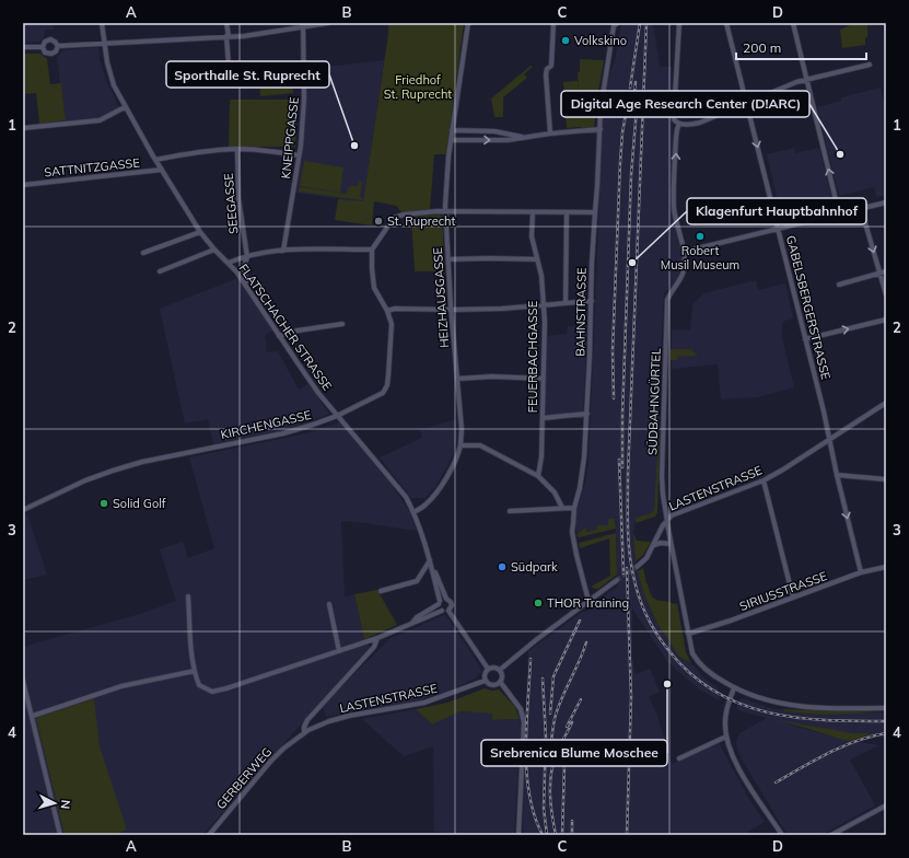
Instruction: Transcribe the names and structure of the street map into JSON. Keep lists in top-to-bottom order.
{
  "streets": {
    "street": [
      "KNEIPPGASSE",
      "SATTNITZGASSE",
      "SEEGASSE",
      "HEIZHAUSGASSE",
      "GABELSBERGERSTRASSE",
      "BAHNSTRASSE",
      "FLATSCHACHER STRASSE",
      "FEUERBACHGASSE",
      "SÜDBAHNGÜRTEL",
      "KIRCHENGASSE",
      "LASTENSTRASSE",
      "SIRIUSSTRASSE",
      "GERBERWEG"
    ]
  },
  "crossings": [
    ["SATTNITZGASSE", "FLATSCHACHER STRASSE"],
    ["SEEGASSE", "FLATSCHACHER STRASSE"],
    ["GABELSBERGERSTRASSE", "LASTENSTRASSE"],
    ["GABELSBERGERSTRASSE", "SIRIUSSTRASSE"],
    ["FLATSCHACHER STRASSE", "KIRCHENGASSE"],
    ["SÜDBAHNGÜRTEL", "LASTENSTRASSE"],
    ["SÜDBAHNGÜRTEL", "SIRIUSSTRASSE"],
    ["LASTENSTRASSE", "GERBERWEG"]
  ],
  "one_way": ["GABELSBERGERSTRASSE"],
  "parks": ["Friedhof St. Ruprecht"],
  "places": [
    "Volkskino",
    "Sporthalle St. Ruprecht",
    "Digital Age Research Center (D!ARC)",
    "St. Ruprecht",
    "Robert Musil Museum",
    "Klagenfurt Hauptbahnhof",
    "Solid Golf",
    "Südpark",
    "THOR Training",
    "Srebrenica Blume Moschee"
  ],
  "scale_bar": "200 m",
  "north": "right",
  "grid": {
    "columns": [
      "A",
      "B",
      "C",
      "D"
    ],
    "rows": [
      "1",
      "2",
      "3",
      "4"
    ]
  }
}
